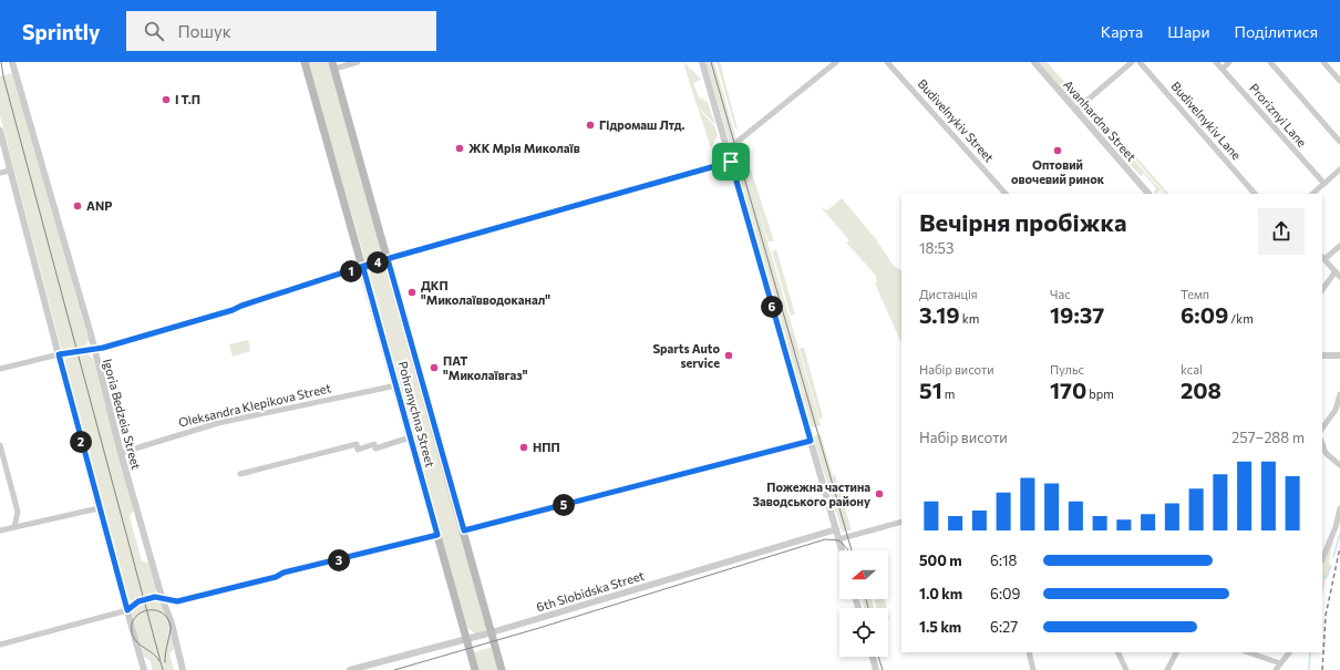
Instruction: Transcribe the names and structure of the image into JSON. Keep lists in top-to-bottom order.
{
  "streets": {
    "main road": ["Pohranychna Street"],
    "street": [
      "Proriznyi Lane",
      "Budivelnykiv Street",
      "Avanhardna Street",
      "Budivelnykiv Lane",
      "Oleksandra Klepikova Street",
      "Igoria Bedzeia Street",
      "6th Slobidska Street"
    ]
  },
  "crossings": [
    ["Oleksandra Klepikova Street", "Igoria Bedzeia Street"],
    ["Oleksandra Klepikova Street", "Pohranychna Street"],
    ["Pohranychna Street", "6th Slobidska Street"]
  ],
  "places": [
    "І Т.П",
    "Гідромаш Лтд.",
    "ЖК Мрія Миколаїв",
    "Оптовий овочевий ринок",
    "ANP",
    "ДКП \"Миколаївводоканал\"",
    "Sparts Auto service",
    "ПАТ \"Миколаївгаз\"",
    "НПП",
    "Пожежна частина Заводського району"
  ],
  "north": "left",
  "page": {
    "header": "Sprintly",
    "search": "Пошук",
    "nav": ["Карта", "Шари", "Поділитися"],
    "heading": ["Вечірня пробіжка", "18:53"],
    "pins": [
      "4",
      "1",
      "6",
      "2",
      "5",
      "3"
    ],
    "stats": [
      ["Дистанція", "3.19 km"],
      ["Час", "19:37"],
      ["Темп", "6:09 /km"],
      ["Набір висоти", "51 m"],
      ["Пульс", "170 bpm"],
      ["kcal", "208"]
    ],
    "chart": ["Набір висоти", "257–288 m"],
    "list": [
      {
        "name": "500 m",
        "note": "6:18"
      },
      {
        "name": "1.0 km",
        "note": "6:09"
      },
      {
        "name": "1.5 km",
        "note": "6:27"
      }
    ]
  }
}
